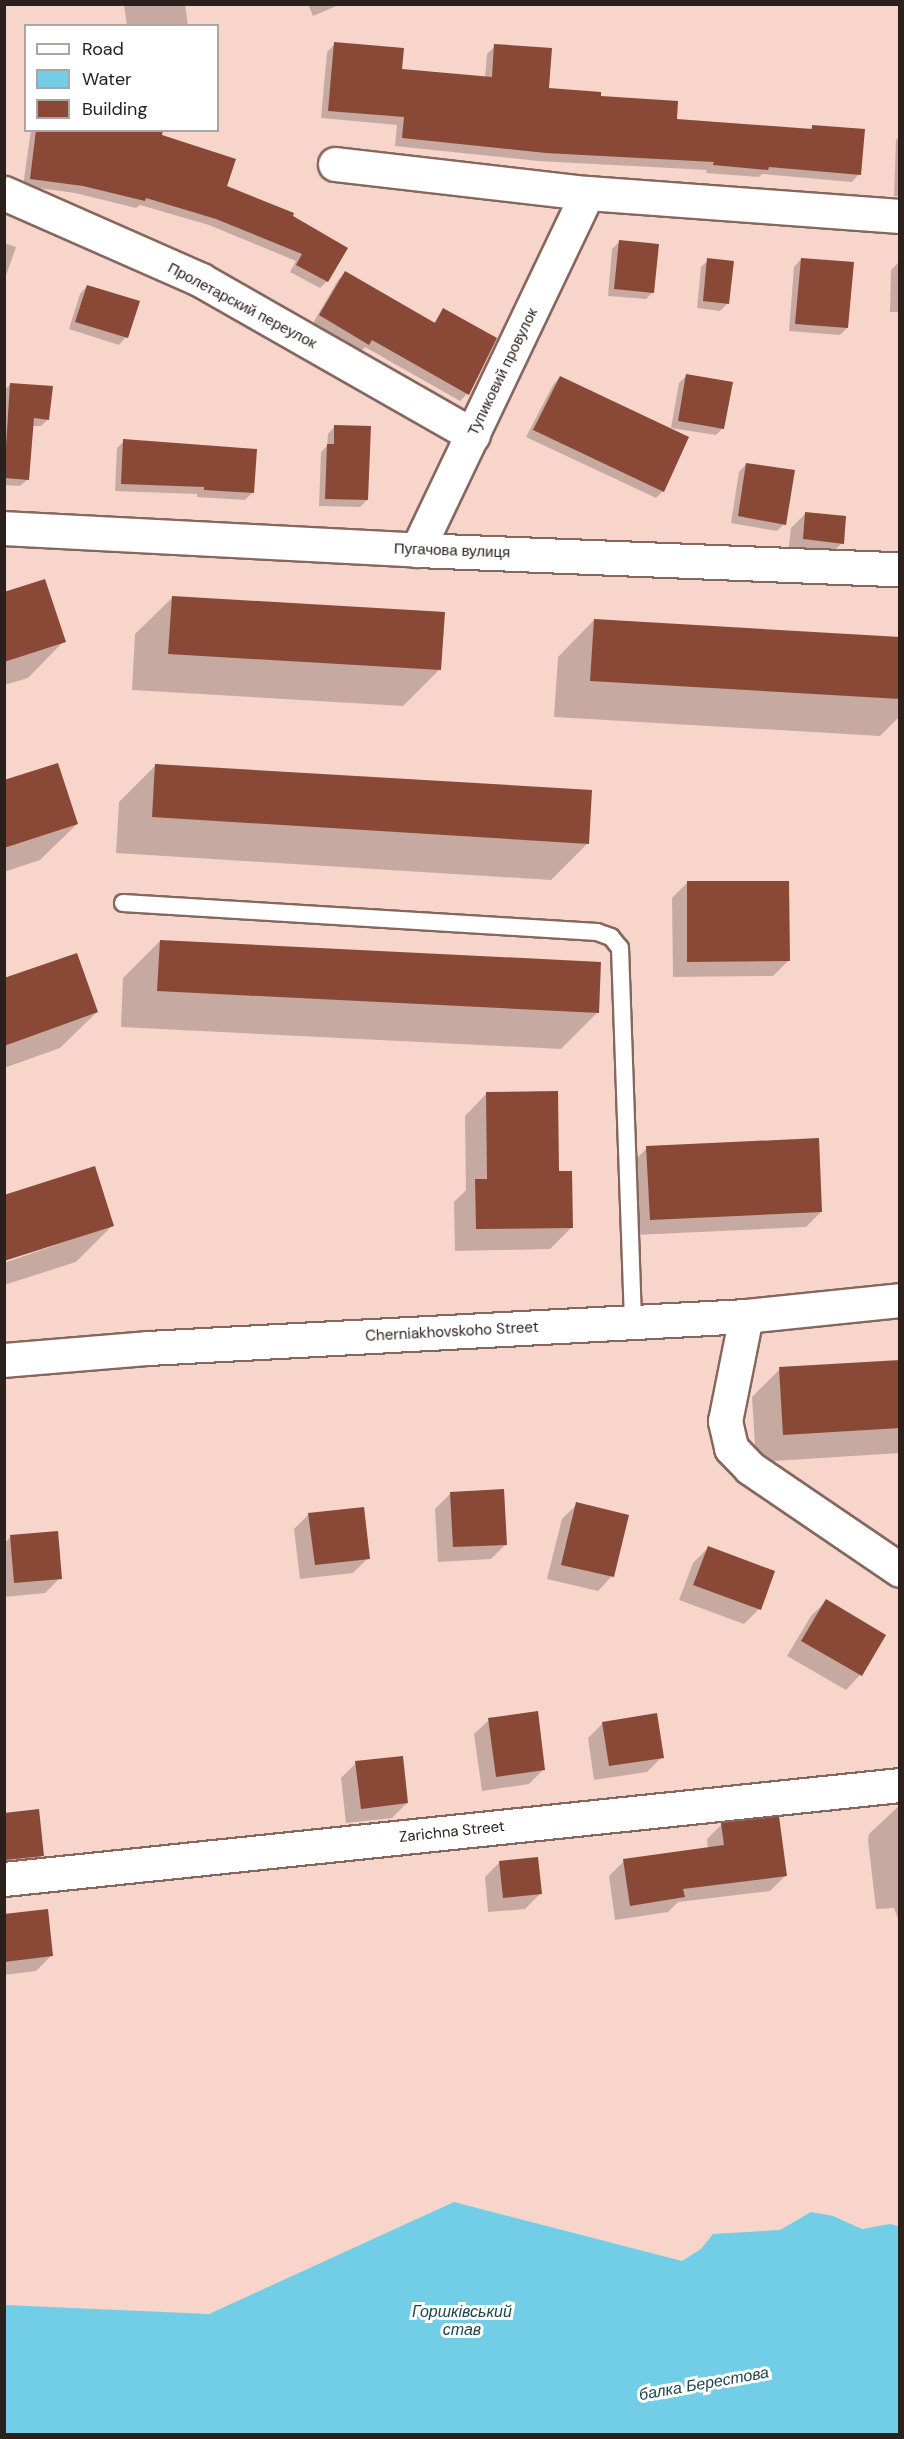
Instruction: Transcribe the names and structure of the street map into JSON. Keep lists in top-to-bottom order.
{
  "streets": {
    "street": [
      "Пролетарский переулок",
      "Тупиковий провулок",
      "Пугачова вулиця",
      "Cherniakhovskoho Street",
      "Zarichna Street"
    ]
  },
  "crossings": [
    ["Пролетарский переулок", "Тупиковий провулок"],
    ["Тупиковий провулок", "Пугачова вулиця"]
  ],
  "water": ["Горшківський став", "балка Берестова"],
  "legend": ["Road", "Water", "Building"]
}
